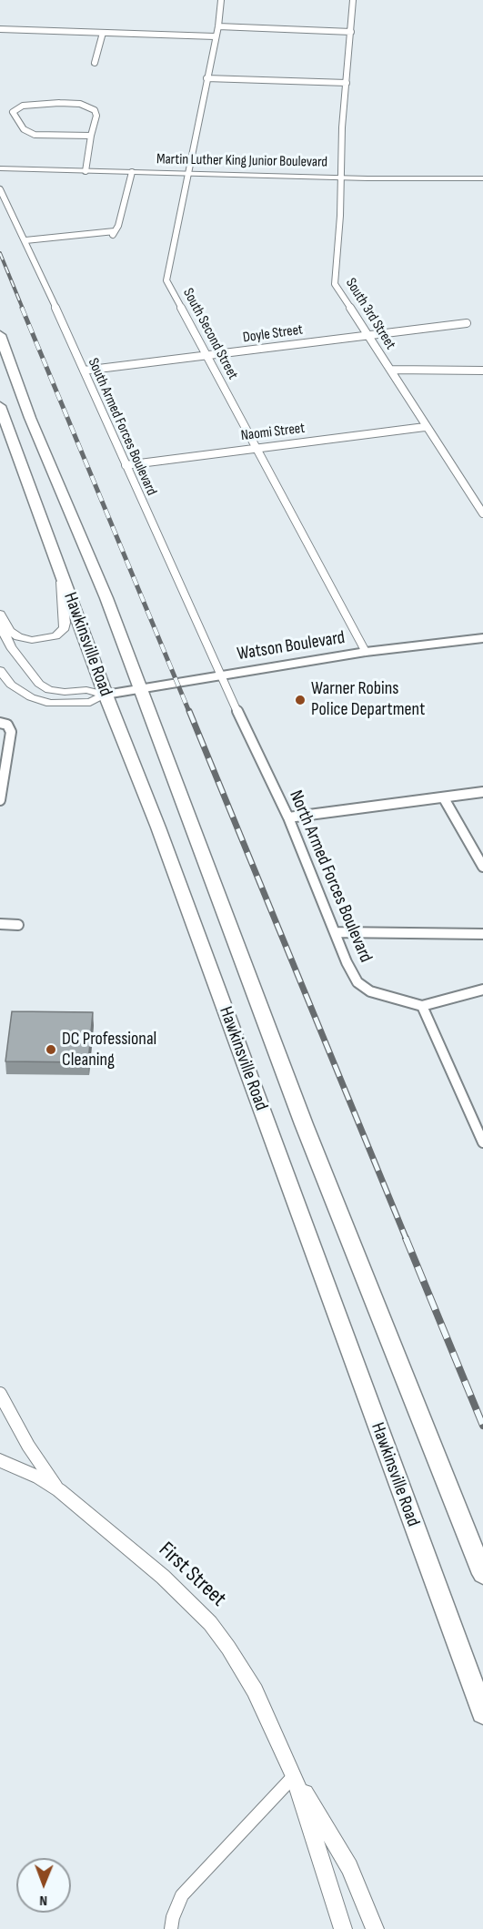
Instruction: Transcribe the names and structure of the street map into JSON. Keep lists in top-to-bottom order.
{
  "streets": {
    "main road": ["Hawkinsville Road", "Watson Boulevard"],
    "street": [
      "Martin Luther King Junior Boulevard",
      "South 3rd Street",
      "South Second Street",
      "Doyle Street",
      "South Armed Forces Boulevard",
      "Naomi Street",
      "North Armed Forces Boulevard",
      "First Street"
    ]
  },
  "crossings": [
    ["Martin Luther King Junior Boulevard", "South 3rd Street"],
    ["Martin Luther King Junior Boulevard", "South Second Street"],
    ["South 3rd Street", "Doyle Street"],
    ["South 3rd Street", "Naomi Street"],
    ["South Second Street", "Doyle Street"],
    ["South Second Street", "Naomi Street"],
    ["South Second Street", "Watson Boulevard"],
    ["Doyle Street", "South Armed Forces Boulevard"],
    ["South Armed Forces Boulevard", "Naomi Street"],
    ["South Armed Forces Boulevard", "Watson Boulevard"],
    ["South Armed Forces Boulevard", "North Armed Forces Boulevard"],
    ["Hawkinsville Road", "Watson Boulevard"],
    ["Watson Boulevard", "North Armed Forces Boulevard"]
  ],
  "places": ["Warner Robins Police Department", "DC Professional Cleaning"],
  "north": "bottom"
}
